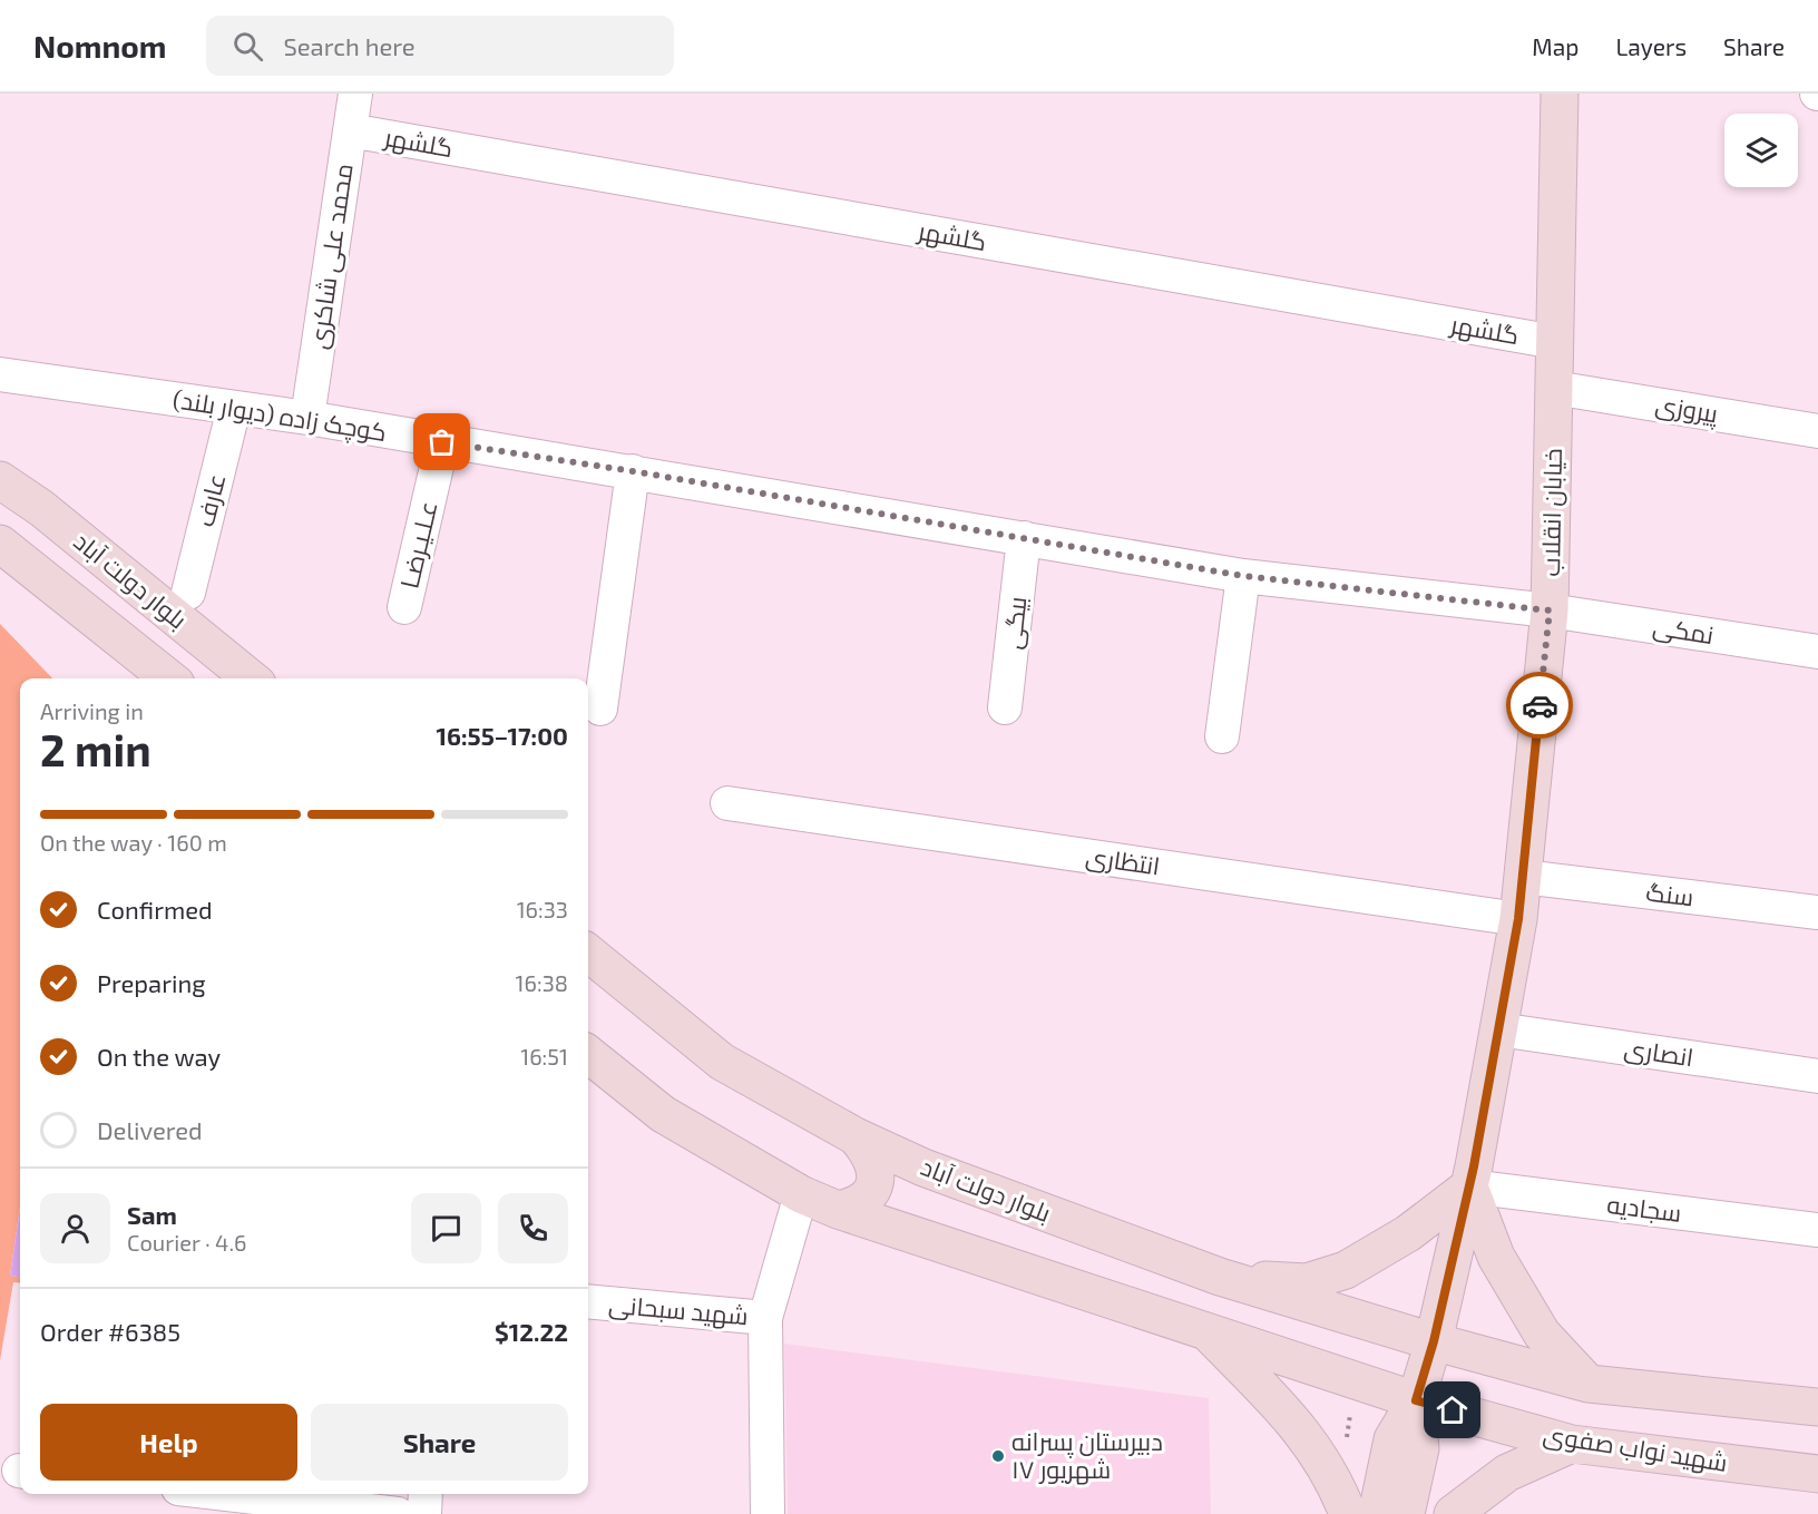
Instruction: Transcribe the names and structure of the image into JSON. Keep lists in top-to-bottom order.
{
  "streets": {
    "main road": ["خیابان انقلاب", "بلوار دولت آباد", "شهید نواب صفوی"],
    "street": [
      "گلشهر",
      "محمد علی شاکری",
      "پیروزی",
      "کوچک زاده (دیوار بلند)",
      "عارف",
      "عـلـیـرضـا",
      "بیگی",
      "نمکی",
      "انتظاری",
      "سنگ",
      "انصاری",
      "سجادیه",
      "شهید سبحانی"
    ]
  },
  "crossings": [
    ["گلشهر", "محمد علی شاکری"],
    ["گلشهر", "خیابان انقلاب"],
    ["محمد علی شاکری", "کوچک زاده (دیوار بلند)"],
    ["پیروزی", "خیابان انقلاب"],
    ["کوچک زاده (دیوار بلند)", "عارف"],
    ["کوچک زاده (دیوار بلند)", "خیابان انقلاب"],
    ["کوچک زاده (دیوار بلند)", "عـلـیـرضـا"],
    ["کوچک زاده (دیوار بلند)", "بیگی"],
    ["کوچک زاده (دیوار بلند)", "نمکی"],
    ["خیابان انقلاب", "بلوار دولت آباد"],
    ["خیابان انقلاب", "نمکی"],
    ["خیابان انقلاب", "انتظاری"],
    ["خیابان انقلاب", "سنگ"],
    ["خیابان انقلاب", "انصاری"],
    ["خیابان انقلاب", "سجادیه"],
    ["خیابان انقلاب", "شهید نواب صفوی"]
  ],
  "places": ["دبیرستان پسرانه ۱۷ شهریور"],
  "page": {
    "header": "Nomnom",
    "search": "Search here",
    "nav": ["Map", "Layers", "Share"],
    "heading": ["2 min", "Arriving in", "16:55–17:00"],
    "panel": [
      "Sam",
      "Courier · 4.6",
      "Order #6385",
      "$12.22"
    ],
    "bar": "On the way · 160 m",
    "list": [
      ["Confirmed", "16:33"],
      ["Preparing", "16:38"],
      ["On the way", "16:51"],
      "Delivered"
    ],
    "buttons": ["Help", "Share"]
  }
}
